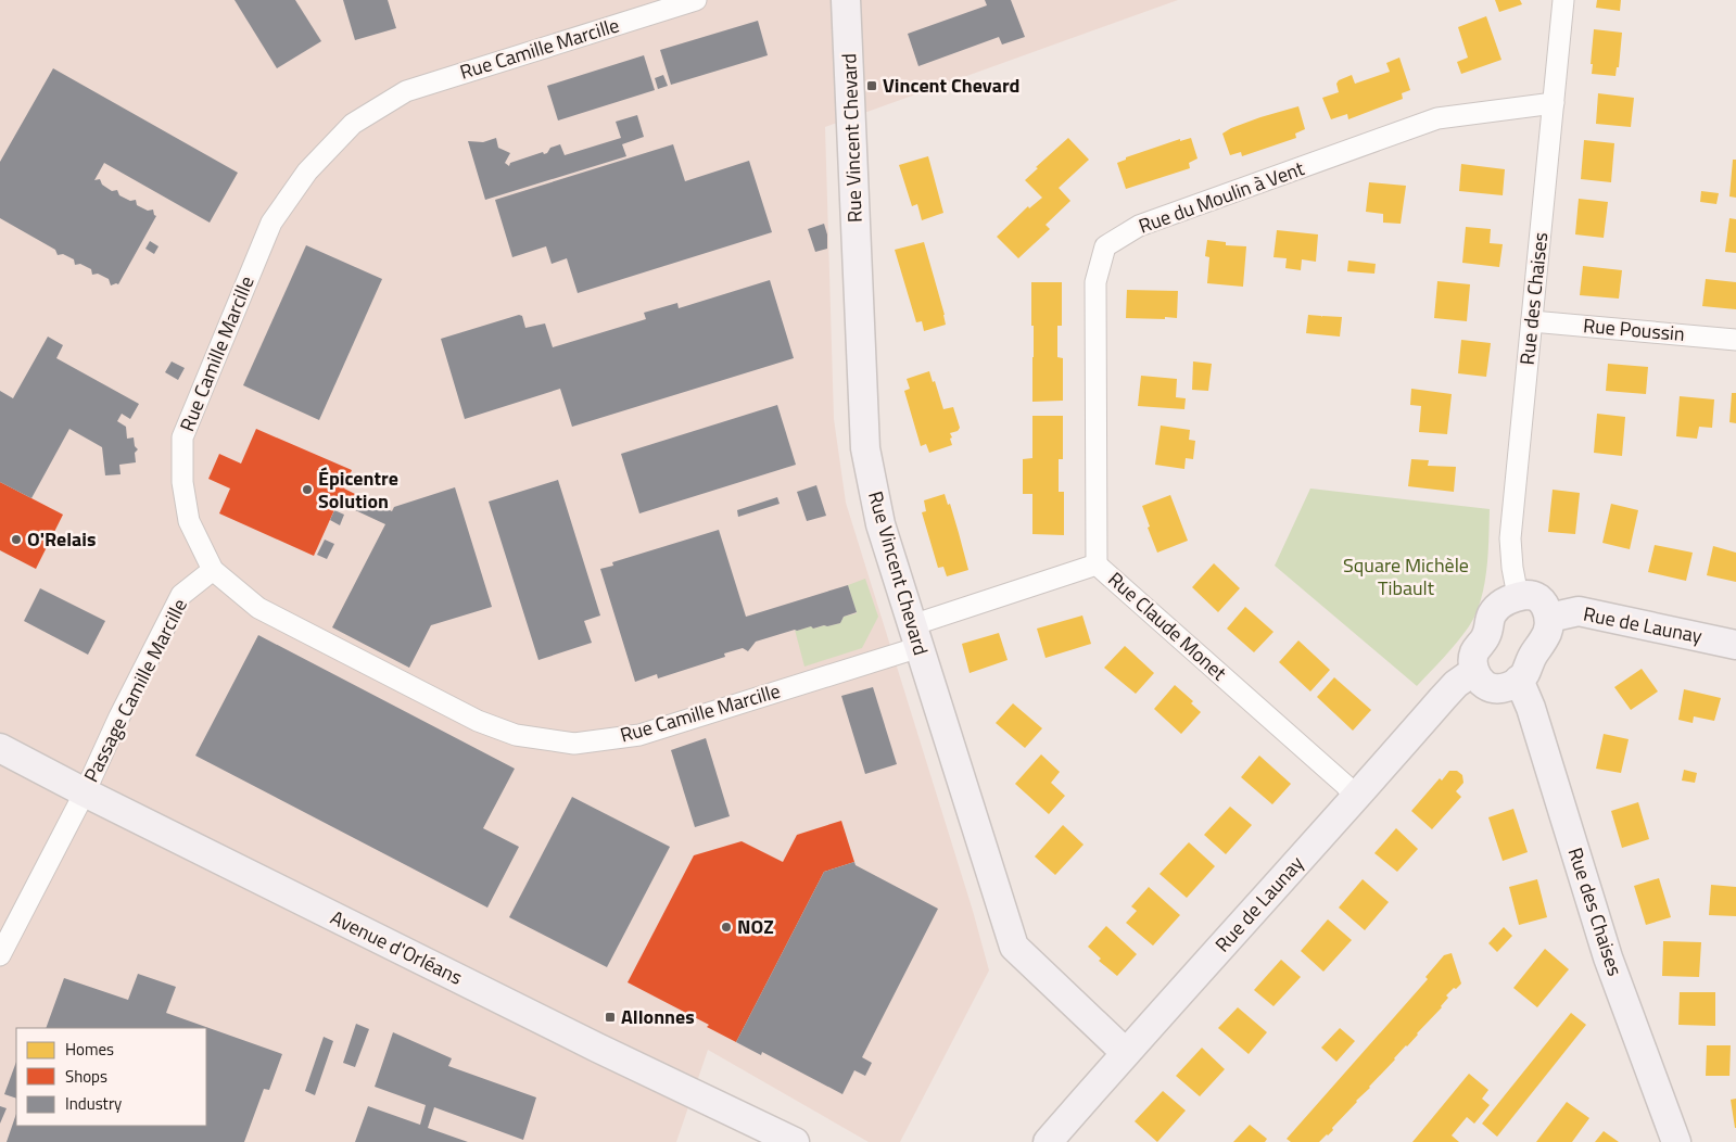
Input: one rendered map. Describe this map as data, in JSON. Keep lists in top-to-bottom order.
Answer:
{
  "streets": {
    "street": [
      "Rue Camille Marcille",
      "Rue Vincent Chevard",
      "Rue du Moulin à Vent",
      "Rue des Chaises",
      "Rue Poussin",
      "Rue de Launay",
      "Rue Claude Monet",
      "Passage Camille Marcille",
      "Avenue d'Orléans"
    ]
  },
  "crossings": [
    ["Rue Camille Marcille", "Rue Vincent Chevard"],
    ["Rue Camille Marcille", "Rue Claude Monet"],
    ["Rue Camille Marcille", "Passage Camille Marcille"],
    ["Rue Vincent Chevard", "Rue de Launay"],
    ["Rue Vincent Chevard", "Rue Claude Monet"],
    ["Rue du Moulin à Vent", "Rue des Chaises"],
    ["Rue du Moulin à Vent", "Rue Claude Monet"],
    ["Rue des Chaises", "Rue Poussin"],
    ["Rue de Launay", "Rue Claude Monet"],
    ["Passage Camille Marcille", "Avenue d'Orléans"]
  ],
  "parks": ["Square Michèle Tibault"],
  "places": {
    "transit": ["Vincent Chevard", "Allonnes"],
    "other": ["Épicentre Solution", "O'Relais", "NOZ"]
  },
  "legend": ["Homes", "Shops", "Industry"]
}
